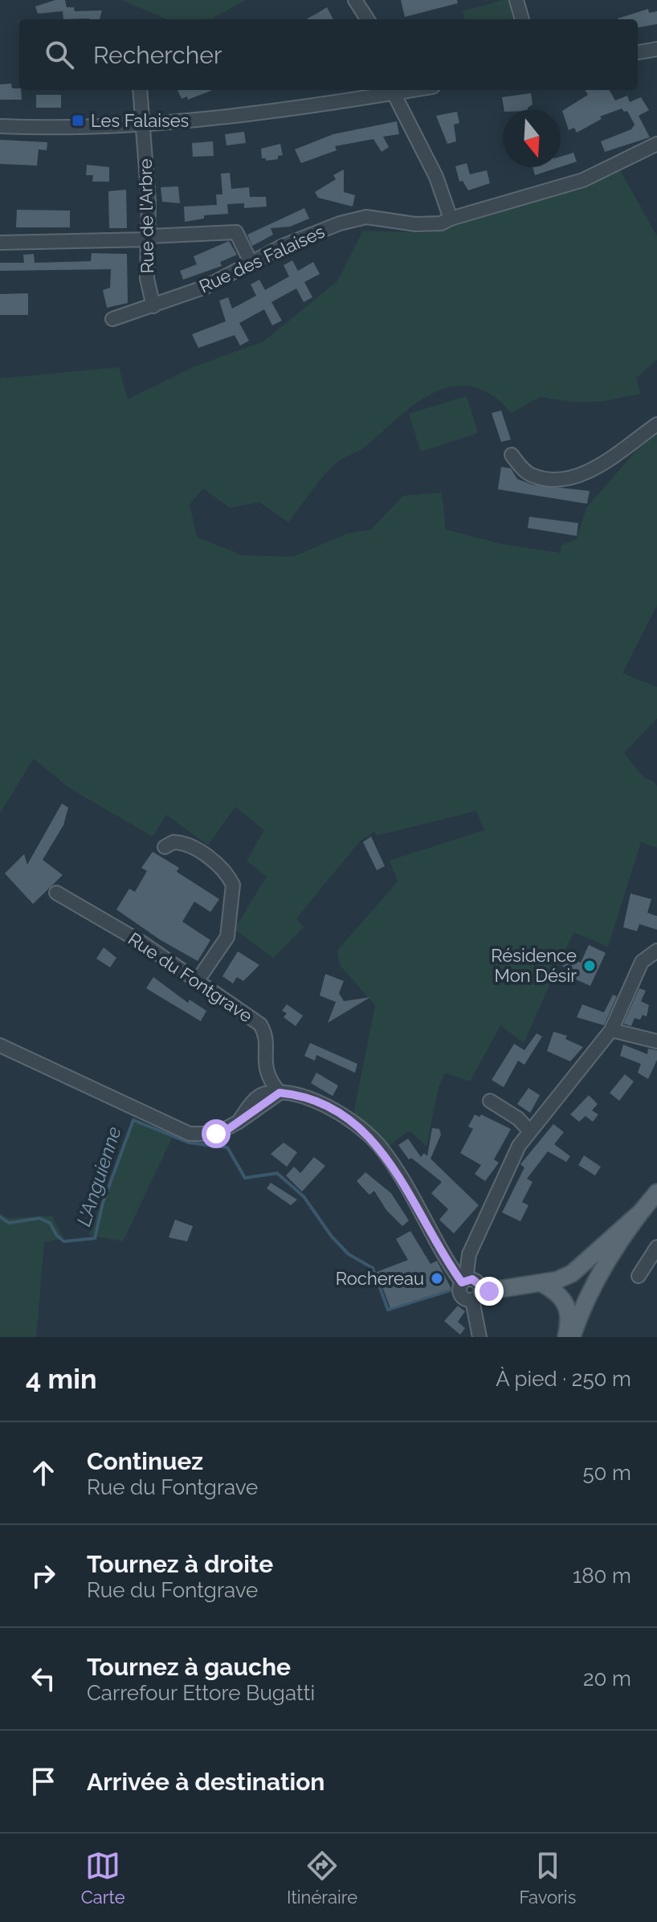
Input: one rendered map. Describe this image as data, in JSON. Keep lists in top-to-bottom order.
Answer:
{
  "streets": {
    "street": ["Rue de l'Arbre", "Rue des Falaises", "Rue du Fontgrave"]
  },
  "crossings": [
    ["Rue de l'Arbre", "Rue des Falaises"]
  ],
  "water": ["L'Anguienne"],
  "places": {
    "transit": ["Les Falaises"],
    "other": ["Résidence Mon Désir", "Rochereau"]
  },
  "north": "bottom",
  "page": {
    "search": "Rechercher",
    "heading": ["4 min", "À pied · 250 m"],
    "list": [
      ["Continuez", "Rue du Fontgrave", "50 m"],
      ["Tournez à droite", "Rue du Fontgrave", "180 m"],
      ["Tournez à gauche", "Carrefour Ettore Bugatti", "20 m"],
      "Arrivée à destination"
    ],
    "nav": ["Carte", "Itinéraire", "Favoris"]
  }
}
